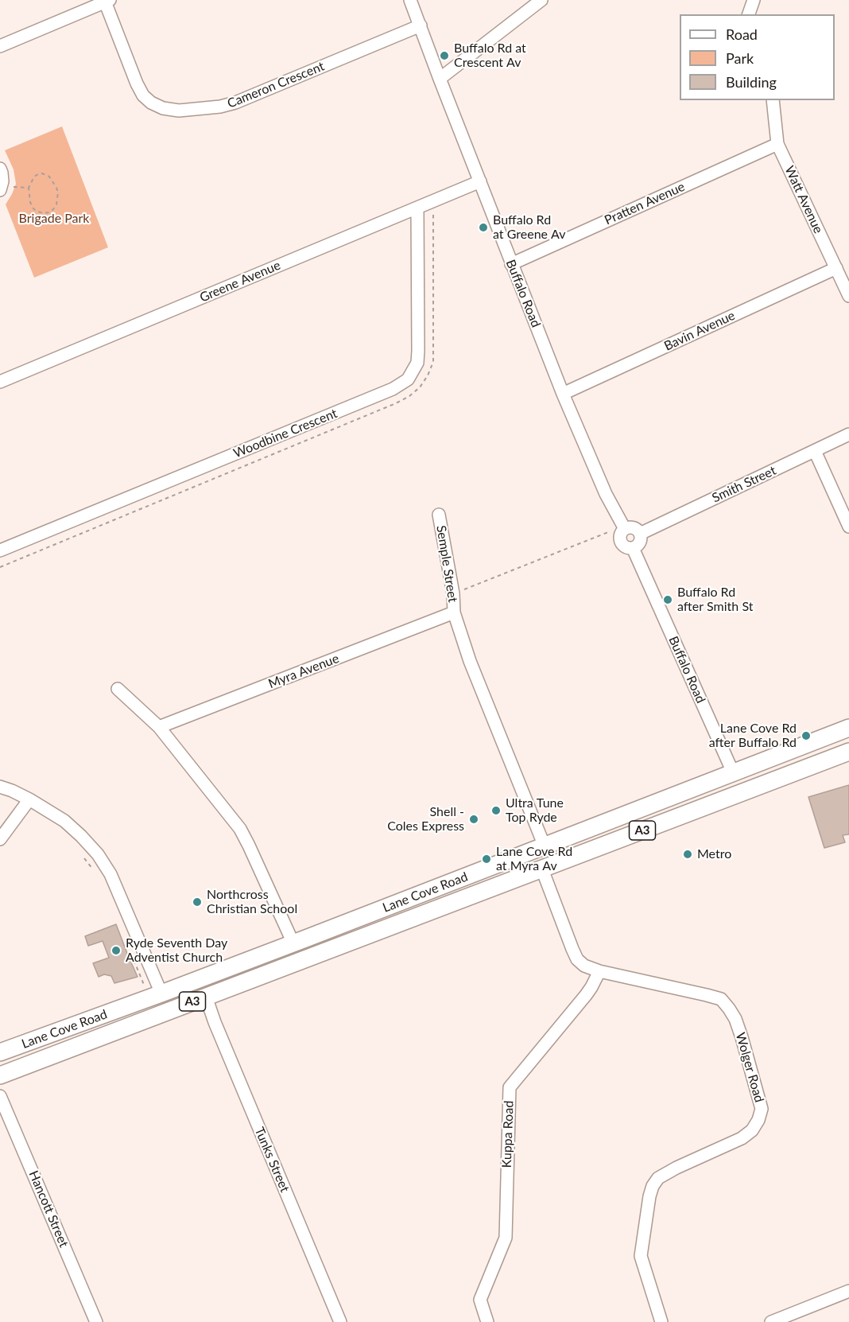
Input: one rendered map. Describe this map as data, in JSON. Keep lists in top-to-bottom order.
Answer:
{
  "streets": {
    "highway": ["Buffalo Road", "A3", "Lane Cove Road"],
    "street": [
      "Cameron Crescent",
      "Watt Avenue",
      "Pratten Avenue",
      "Greene Avenue",
      "Bavin Avenue",
      "Woodbine Crescent",
      "Smith Street",
      "Semple Street",
      "Myra Avenue",
      "Wolger Road",
      "Kuppa Road",
      "Tunks Street",
      "Hancott Street"
    ]
  },
  "crossings": [
    ["Cameron Crescent", "Buffalo Road"],
    ["Watt Avenue", "Pratten Avenue"],
    ["Watt Avenue", "Bavin Avenue"],
    ["Pratten Avenue", "Buffalo Road"],
    ["Greene Avenue", "Buffalo Road"],
    ["Greene Avenue", "Woodbine Crescent"],
    ["Buffalo Road", "Bavin Avenue"],
    ["Buffalo Road", "Smith Street"],
    ["Buffalo Road", "Lane Cove Road"],
    ["Semple Street", "Myra Avenue"],
    ["Lane Cove Road", "Wolger Road"],
    ["Lane Cove Road", "Tunks Street"],
    ["Wolger Road", "Kuppa Road"]
  ],
  "parks": ["Brigade Park"],
  "places": [
    "Buffalo Rd at Crescent Av",
    "Buffalo Rd at Greene Av",
    "Buffalo Rd after Smith St",
    "Lane Cove Rd after Buffalo Rd",
    "Ultra Tune Top Ryde",
    "Shell - Coles Express",
    "Metro",
    "Lane Cove Rd at Myra Av",
    "Northcross Christian School",
    "Ryde Seventh Day Adventist Church"
  ],
  "legend": ["Road", "Park", "Building"]
}
